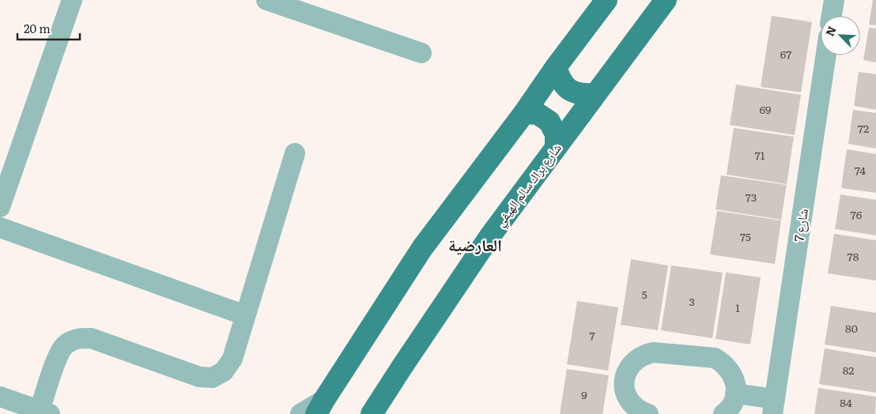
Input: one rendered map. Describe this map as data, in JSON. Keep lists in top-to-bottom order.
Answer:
{
  "streets": {
    "main road": ["شارع براك سالم الهيفي"],
    "street": ["شارع 7"]
  },
  "districts": ["العارضية"],
  "house_numbers": [
    "67",
    "69",
    "72",
    "71",
    "74",
    "73",
    "76",
    "75",
    "78",
    "5",
    "3",
    "1",
    "80",
    "7",
    "82",
    "9",
    "84"
  ],
  "scale_bar": "20 m",
  "north": "top left"
}
